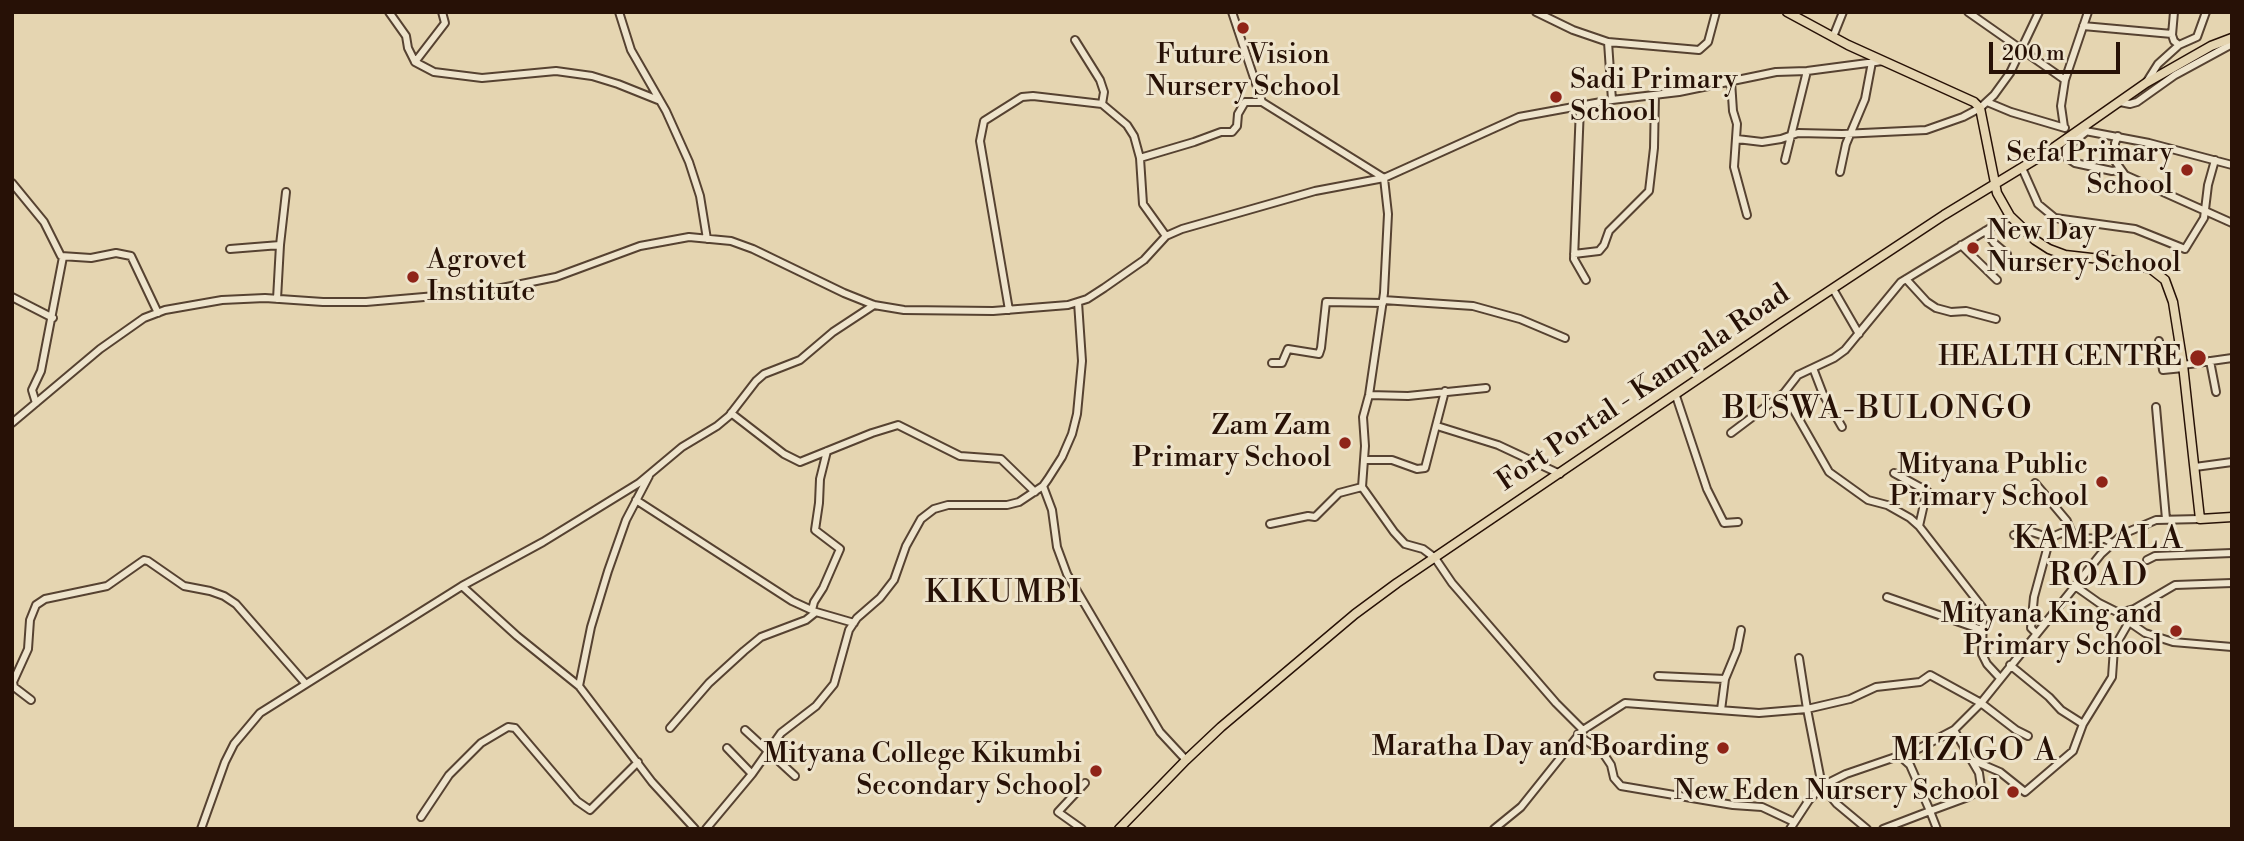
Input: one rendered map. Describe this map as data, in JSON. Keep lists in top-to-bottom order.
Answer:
{
  "streets": {
    "main road": ["Fort Portal - Kampala Road"]
  },
  "districts": [
    "BUSWA-BULONGO",
    "KAMPALA ROAD",
    "KIKUMBI",
    "MIZIGO A"
  ],
  "places": [
    "Future Vision Nursery School",
    "Sadi Primary School",
    "Sefa Primary School",
    "New Day Nursery School",
    "Agrovet Institute",
    "HEALTH CENTRE",
    "Zam Zam Primary School",
    "Mityana Public Primary School",
    "Mityana King and Primary School",
    "Maratha Day and Boarding",
    "Mityana College Kikumbi Secondary School",
    "New Eden Nursery School"
  ],
  "scale_bar": "200 m"
}
